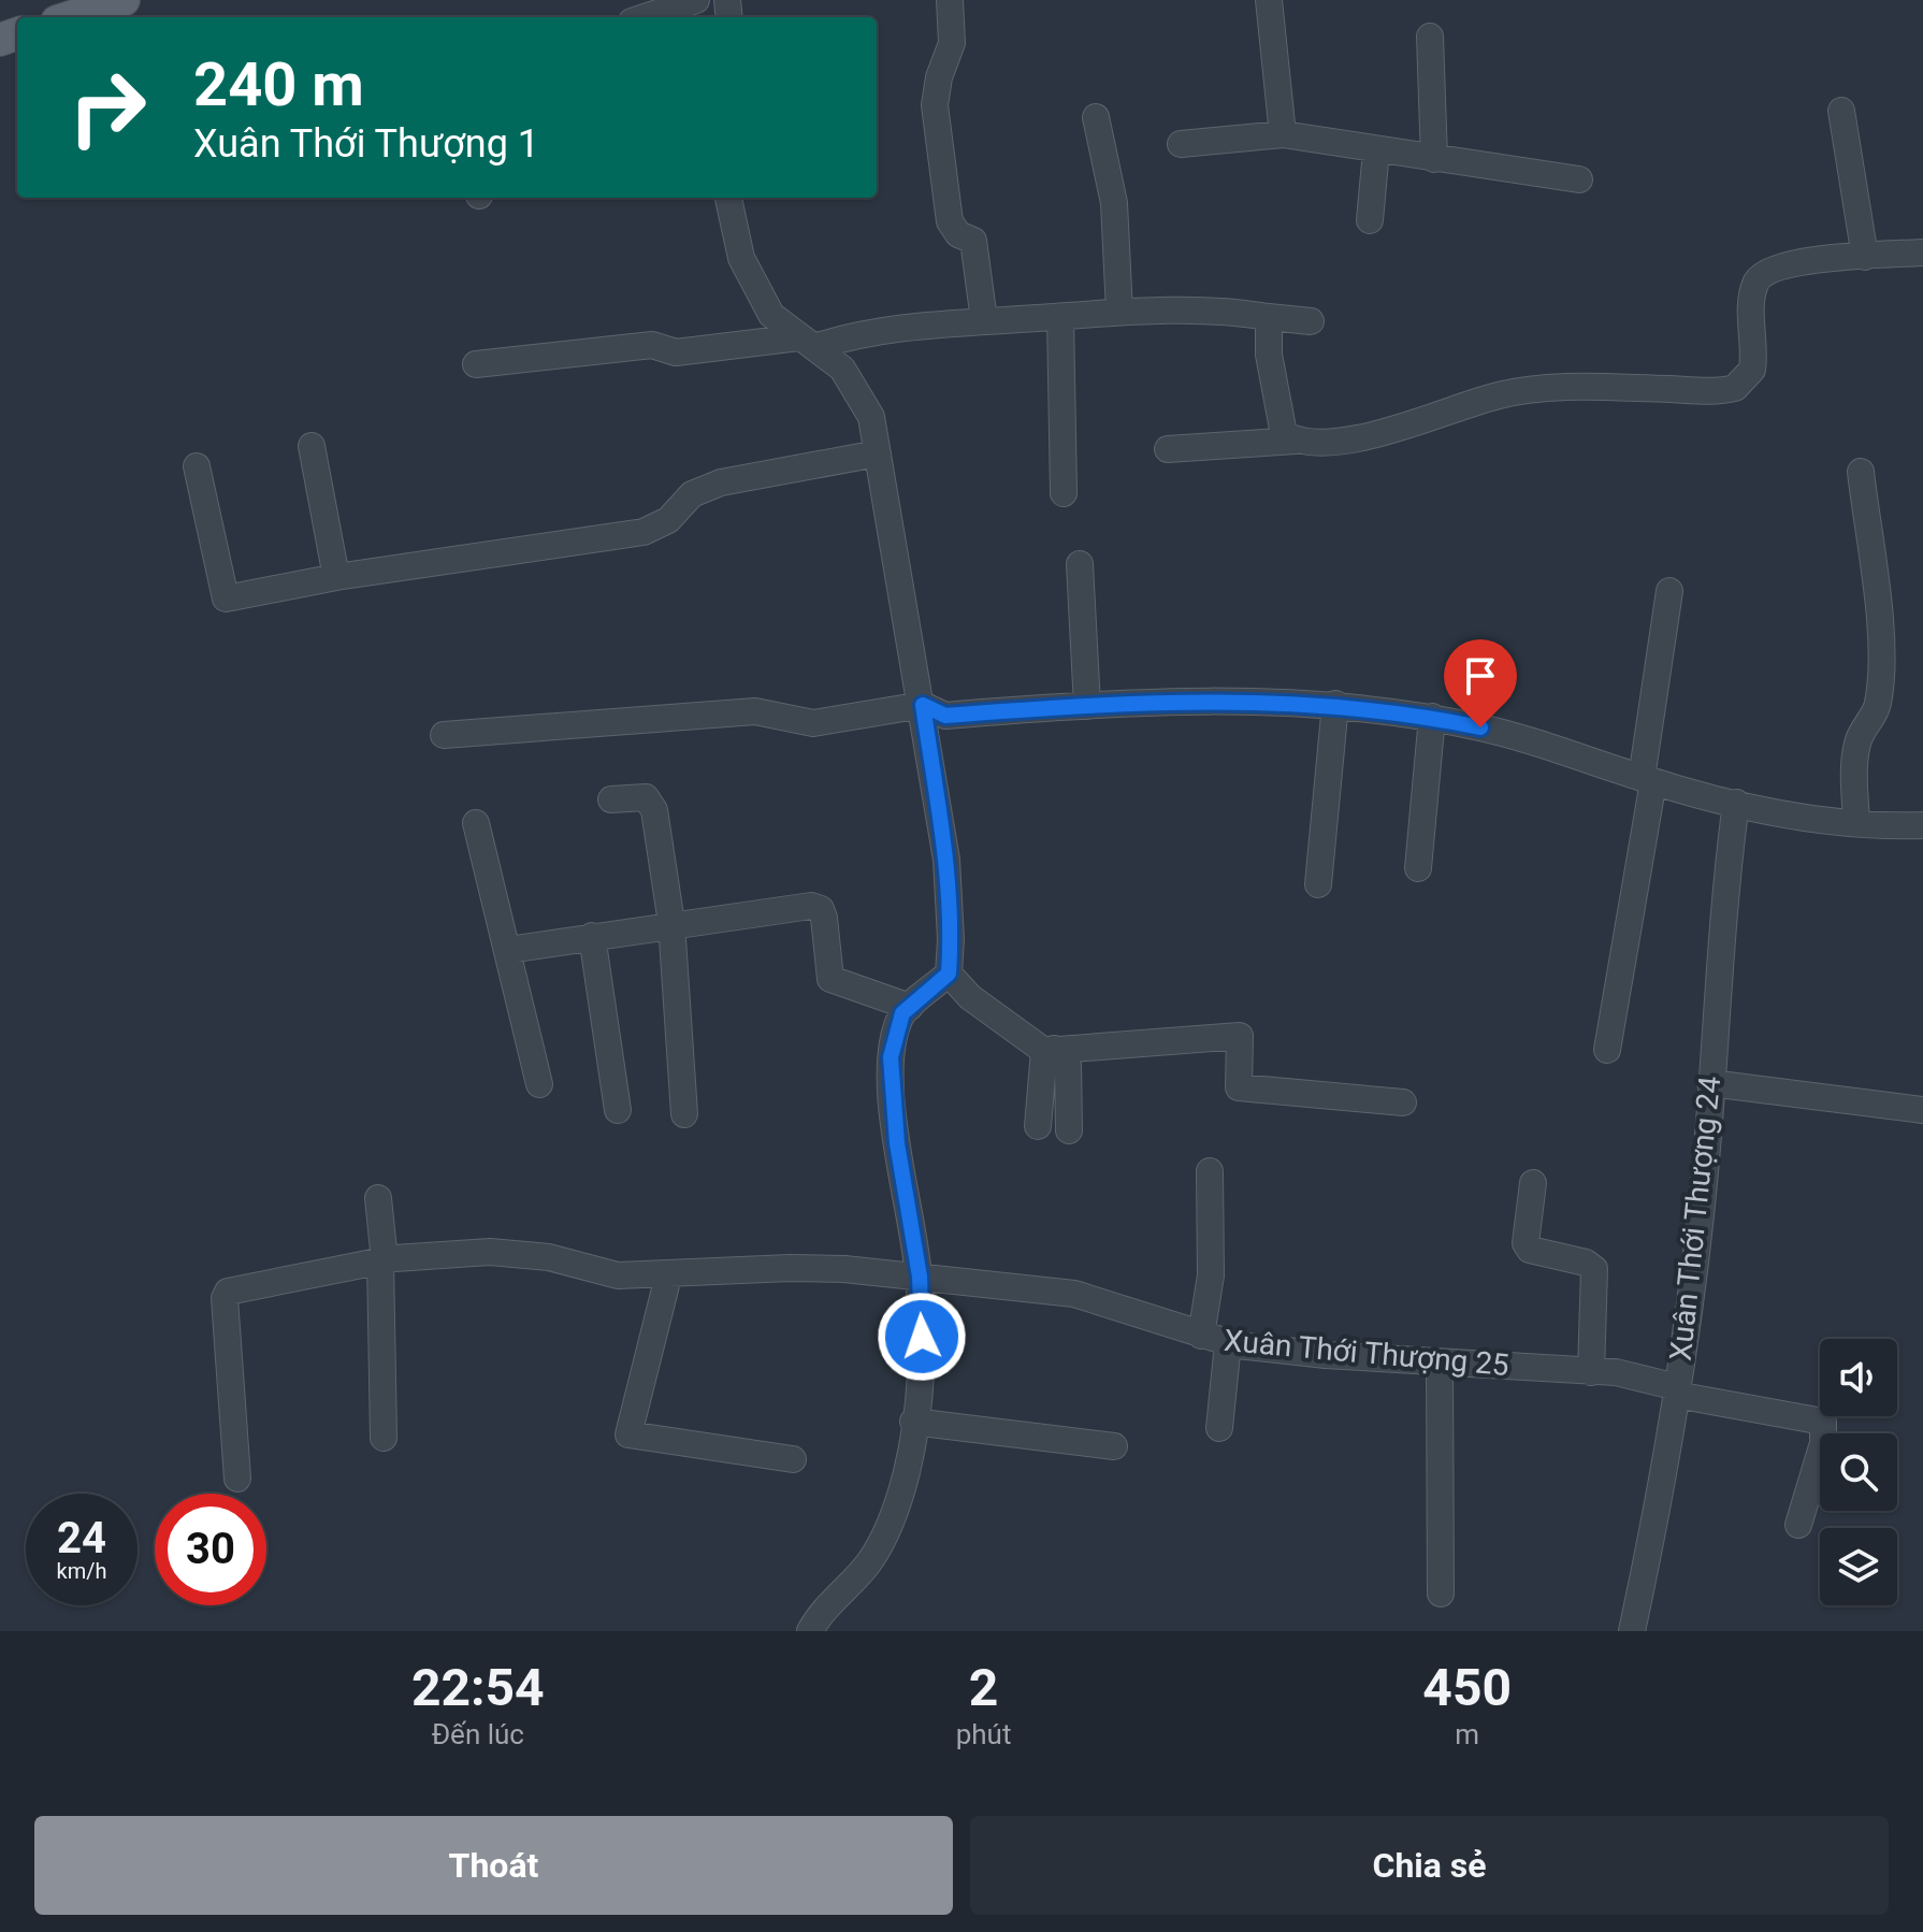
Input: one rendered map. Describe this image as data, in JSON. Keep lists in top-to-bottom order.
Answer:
{
  "streets": {
    "street": ["Xuân Thới Thượng 24", "Xuân Thới Thượng 25"]
  },
  "crossings": [
    ["Xuân Thới Thượng 24", "Xuân Thới Thượng 25"]
  ],
  "page": {
    "turn": ["240 m", "Xuân Thới Thượng 1"],
    "speed": "24 km/h",
    "limit": "30",
    "eta": [
      "22:54",
      "Đến lúc",
      "2",
      "phút",
      "450",
      "m"
    ],
    "buttons": ["Thoát", "Chia sẻ"]
  }
}
